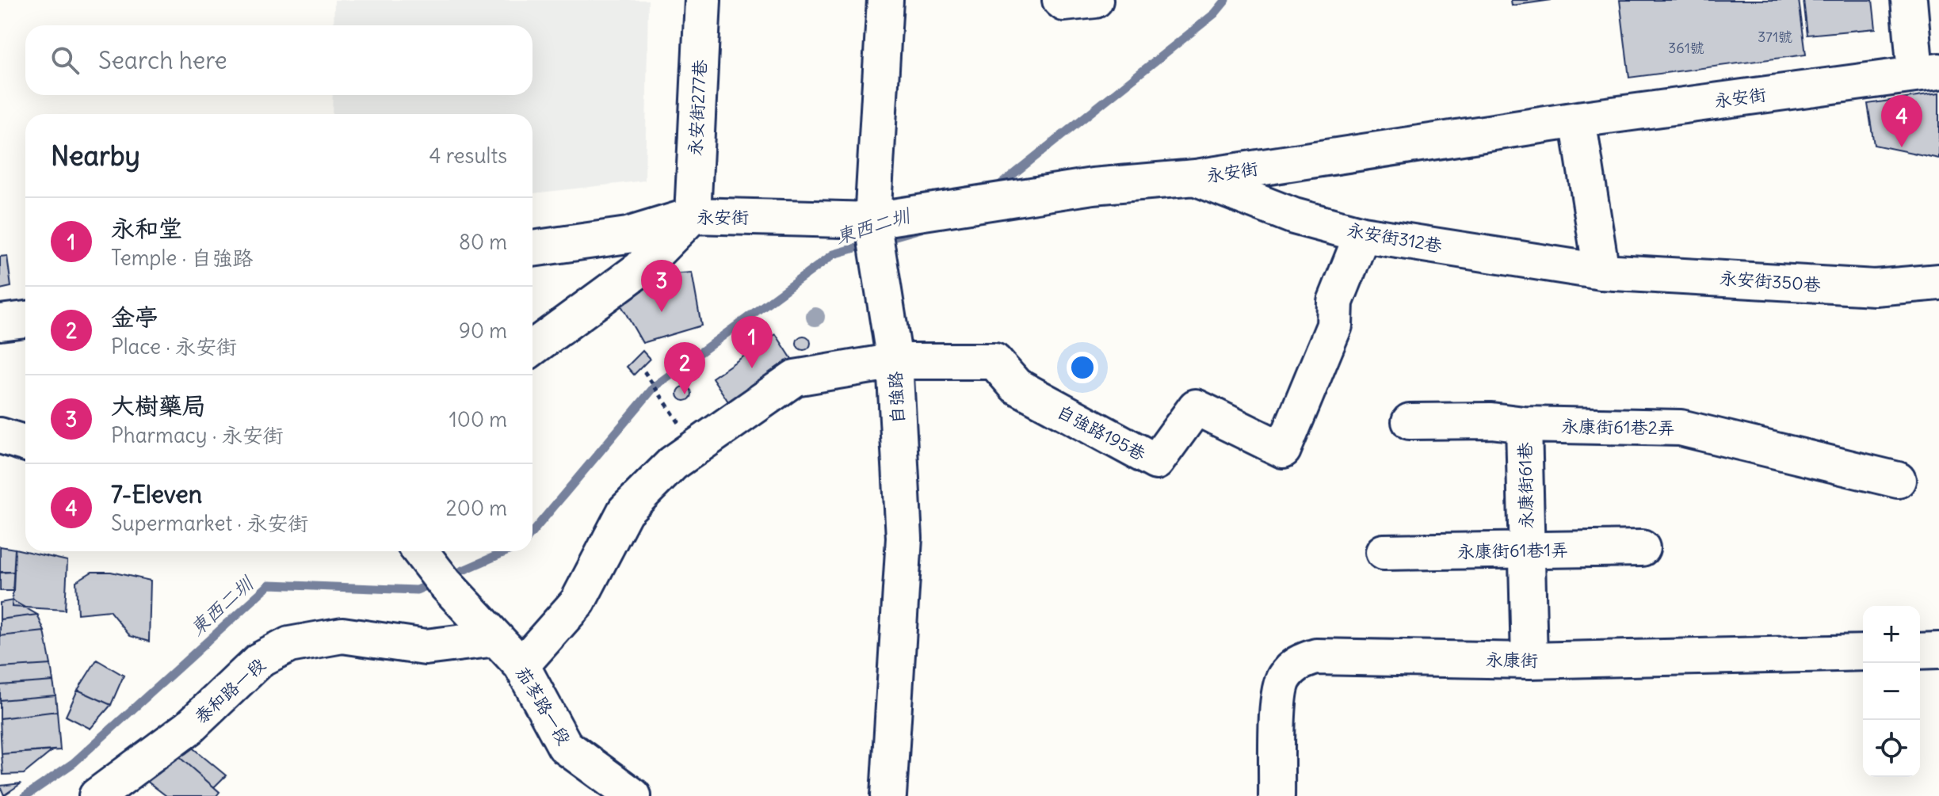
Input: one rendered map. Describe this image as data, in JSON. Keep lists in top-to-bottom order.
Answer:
{
  "streets": {
    "street": [
      "永安街",
      "永安街277巷",
      "永安街312巷",
      "永安街350巷",
      "自強路",
      "永康街61巷2弄",
      "自強路195巷",
      "永康街61巷",
      "永康街61巷1弄",
      "永康街",
      "泰和路一段",
      "茄苳路一段"
    ]
  },
  "crossings": [
    ["永安街", "永安街277巷"],
    ["永安街", "永安街312巷"],
    ["永安街", "自強路"],
    ["永安街312巷", "永安街350巷"],
    ["永安街312巷", "自強路195巷"],
    ["自強路", "自強路195巷"],
    ["永康街61巷2弄", "永康街61巷"],
    ["永康街61巷", "永康街61巷1弄"],
    ["永康街61巷", "永康街"],
    ["泰和路一段", "茄苳路一段"]
  ],
  "water": ["東西二圳"],
  "house_numbers": ["371號", "361號"],
  "page": {
    "search": "Search here",
    "pins": [
      "4",
      "3",
      "1",
      "2"
    ],
    "heading": ["Nearby", "4 results"],
    "list": [
      {
        "mark": "1",
        "name": "永和堂",
        "note": "Temple · 自強路",
        "value": "80 m"
      },
      {
        "mark": "2",
        "name": "金亭",
        "note": "Place · 永安街",
        "value": "90 m"
      },
      {
        "mark": "3",
        "name": "大樹藥局",
        "note": "Pharmacy · 永安街",
        "value": "100 m"
      },
      {
        "mark": "4",
        "name": "7-Eleven",
        "note": "Supermarket · 永安街",
        "value": "200 m"
      }
    ],
    "map_buttons": ["+", "−"]
  }
}
